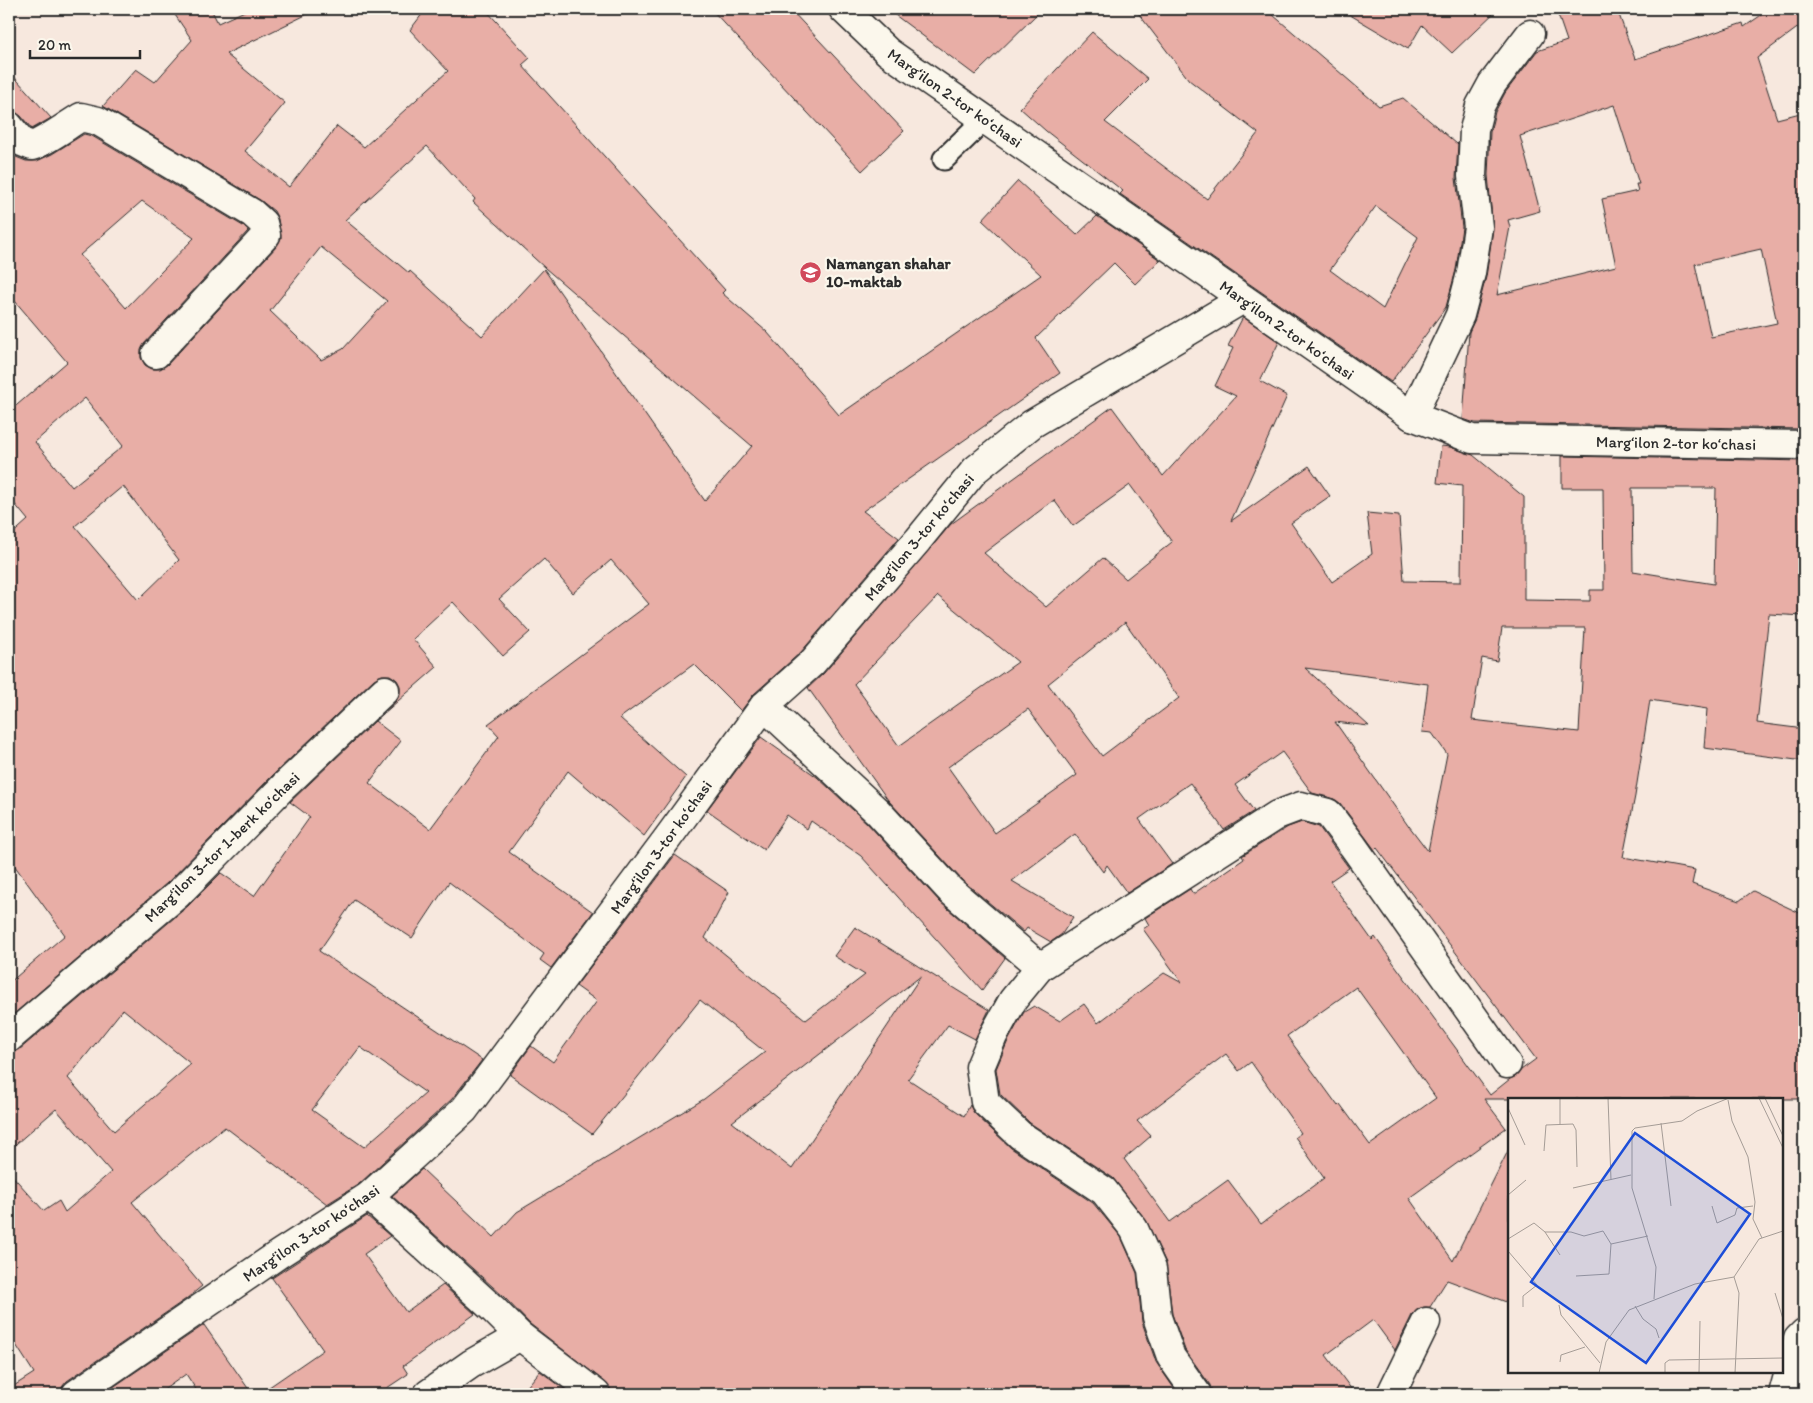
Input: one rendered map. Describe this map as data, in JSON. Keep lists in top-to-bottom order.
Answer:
{
  "streets": {
    "street": ["Margʻilon 2-tor koʻchasi", "Margʻilon 3-tor koʻchasi", "Margʻilon 3-tor 1-berk koʻchasi"]
  },
  "crossings": [
    ["Margʻilon 2-tor koʻchasi", "Margʻilon 3-tor koʻchasi"]
  ],
  "places": {
    "school or university": ["Namangan shahar 10-maktab"]
  },
  "scale_bar": "20 m"
}
